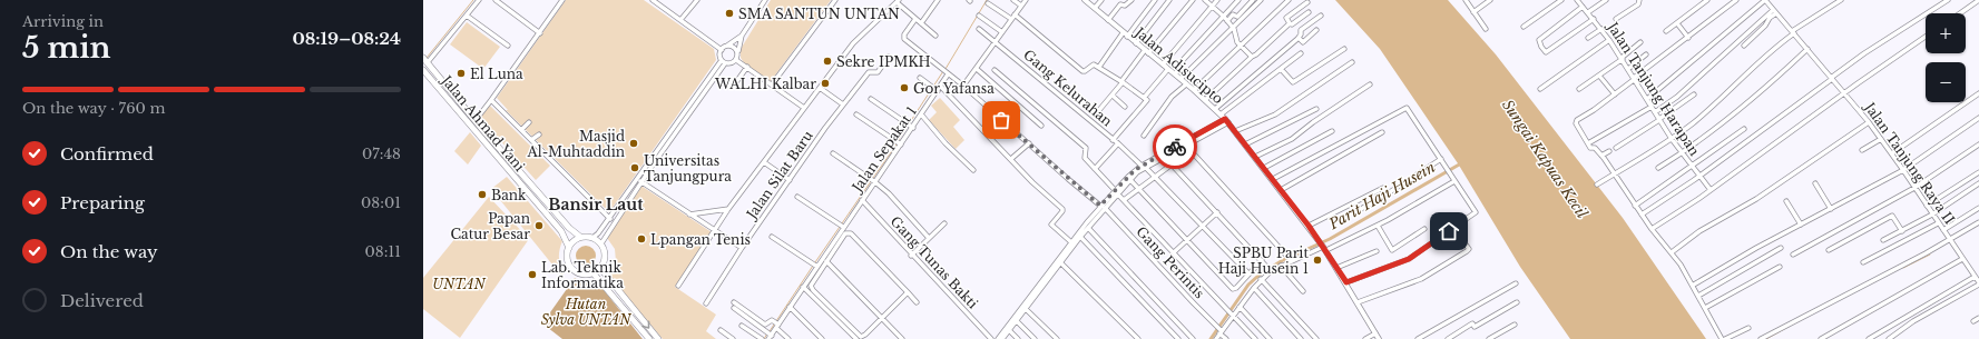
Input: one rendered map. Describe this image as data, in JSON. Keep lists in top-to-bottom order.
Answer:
{
  "streets": {
    "highway": ["Jalan Ahmad Yani"],
    "main road": ["Jalan Adisucipto"],
    "street": [
      "Gang Kelurahan",
      "Jalan Tanjung Harapan",
      "Jalan Sepakat 1",
      "Jalan Tanjung Raya II",
      "Jalan Silat Baru",
      "Gang Tunas Bakti",
      "Gang Perintis"
    ]
  },
  "crossings": [
    ["Jalan Sepakat 1", "Gang Tunas Bakti"]
  ],
  "districts": ["Bansir Laut"],
  "water": ["Sungai Kapuas Kecil", "Parit Haji Husein"],
  "parks": ["UNTAN", "Hutan Sylva UNTAN"],
  "places": [
    "SMA SANTUN UNTAN",
    "Sekre IPMKH",
    "El Luna",
    "WALHI Kalbar",
    "Gor Yafansa",
    "Masjid Al-Muhtaddin",
    "Universitas Tanjungpura",
    "Bank",
    "Papan Catur Besar",
    "Lpangan Tenis",
    "SPBU Parit Haji Husein 1",
    "Lab. Teknik Informatika"
  ],
  "page": {
    "heading": ["5 min", "Arriving in", "08:19–08:24"],
    "map_buttons": ["+", "−"],
    "bar": "On the way · 760 m",
    "list": [
      ["Confirmed", "07:48"],
      ["Preparing", "08:01"],
      ["On the way", "08:11"],
      "Delivered"
    ]
  }
}
